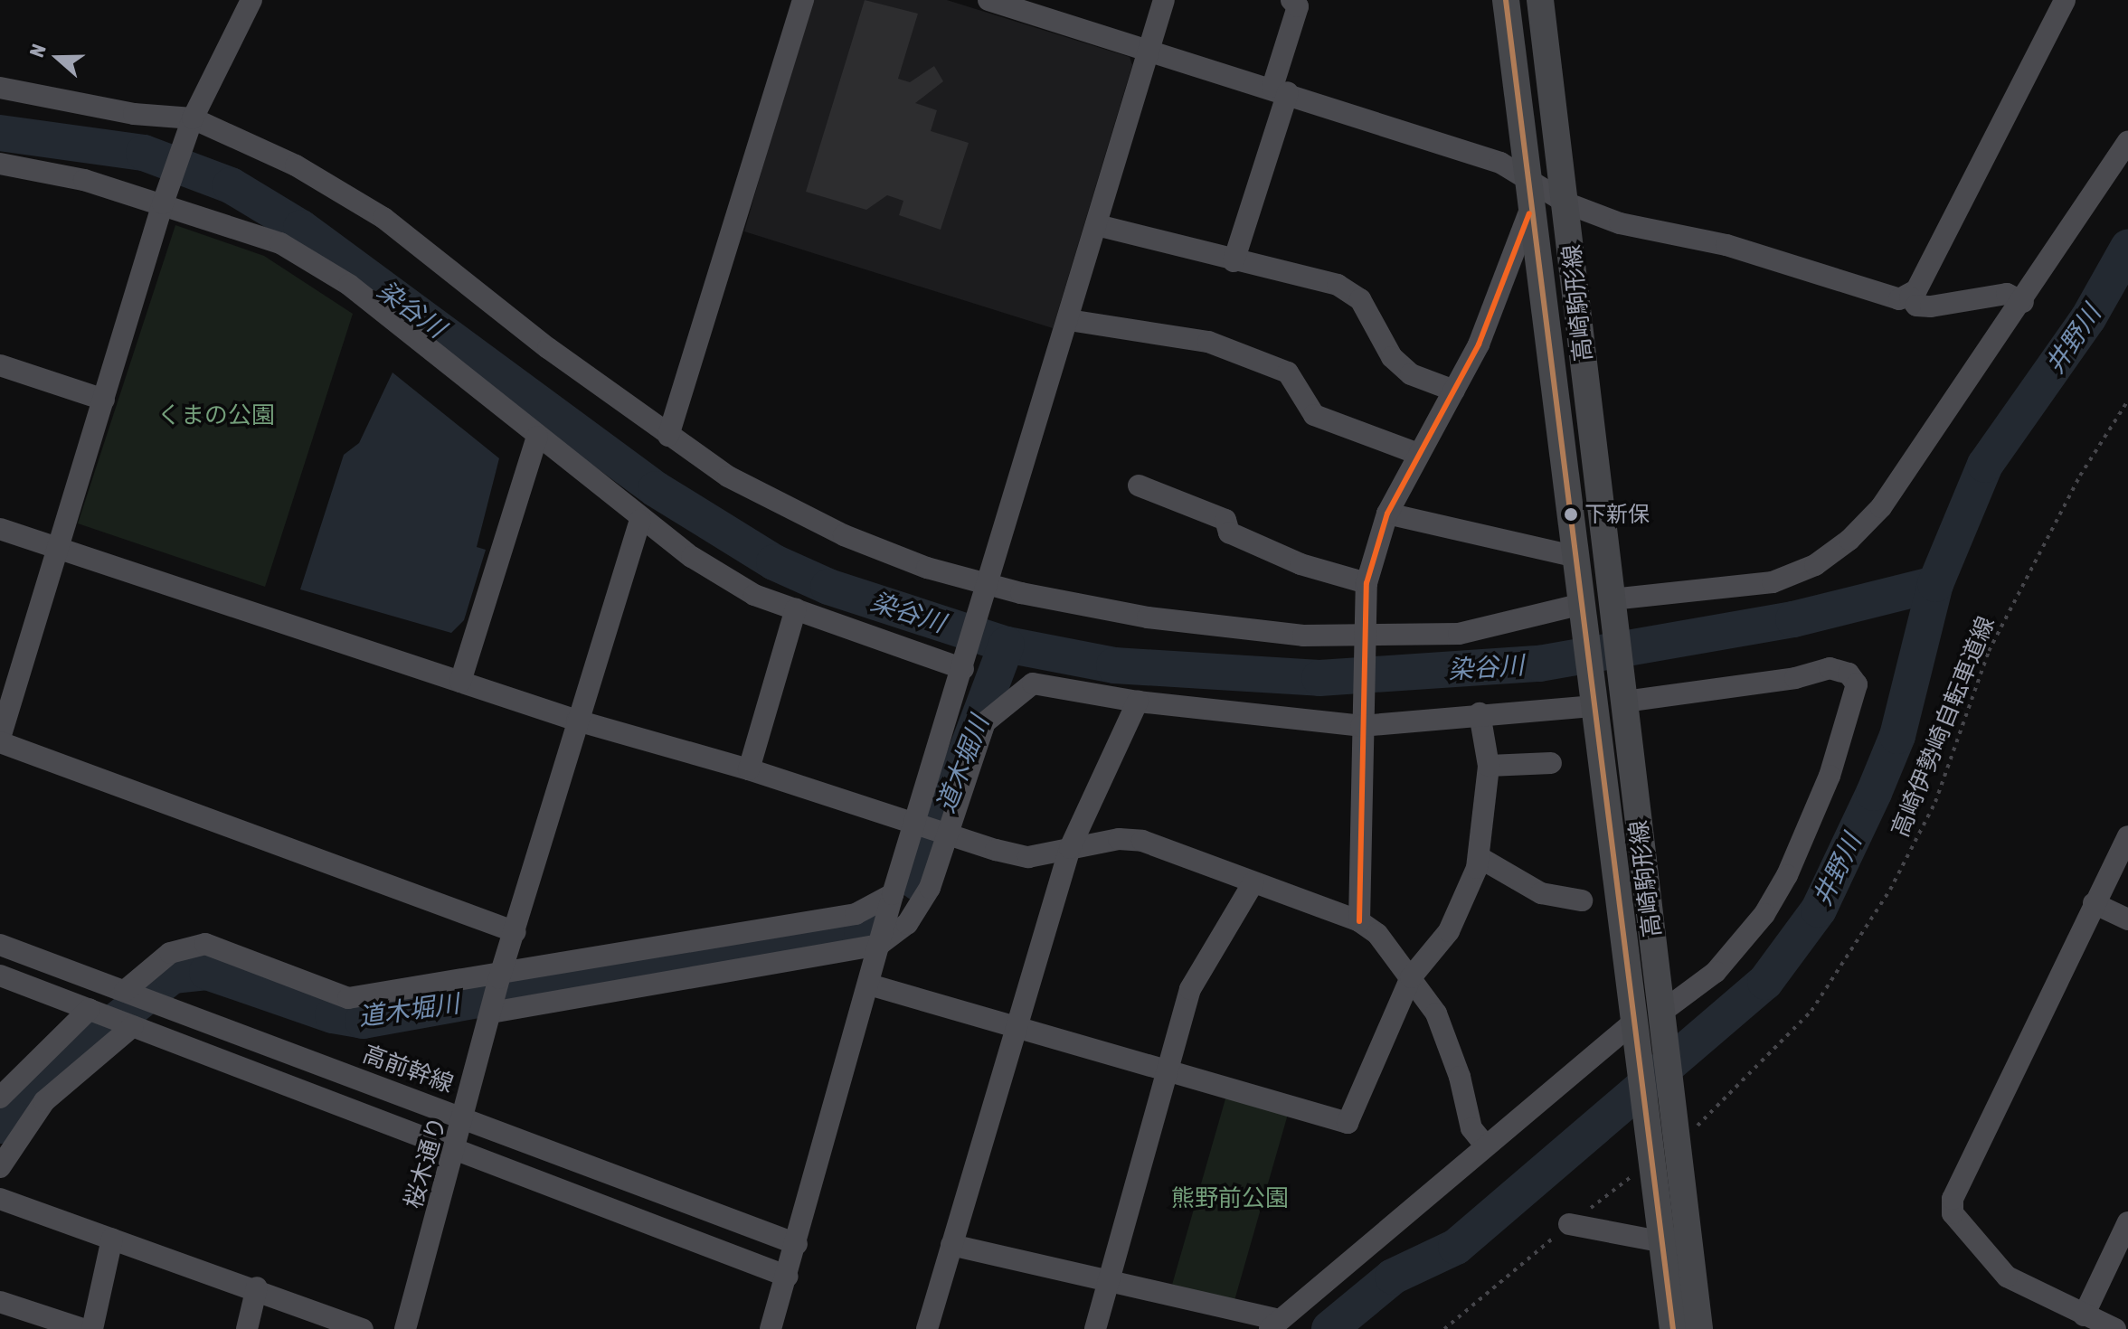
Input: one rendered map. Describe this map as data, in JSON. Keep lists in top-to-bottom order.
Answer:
{
  "streets": {
    "main road": ["高崎駒形線"],
    "street": ["高前幹線", "桜木通り"],
    "path": ["高崎伊勢崎自転車道線"]
  },
  "crossings": [
    ["高崎駒形線", "高崎伊勢崎自転車道線"],
    ["高前幹線", "桜木通り"]
  ],
  "water": ["染谷川", "井野川", "道木堀川"],
  "parks": ["くまの公園", "熊野前公園"],
  "places": ["下新保"],
  "north": "left"
}
